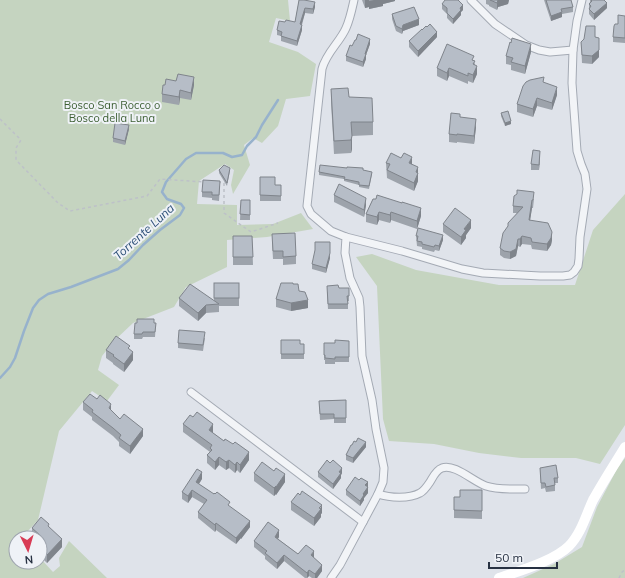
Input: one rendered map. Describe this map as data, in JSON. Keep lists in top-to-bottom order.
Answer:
{
  "water": ["Torrente Luna"],
  "parks": ["Bosco San Rocco o Bosco della Luna"],
  "scale_bar": "50 m",
  "north": "bottom"
}
